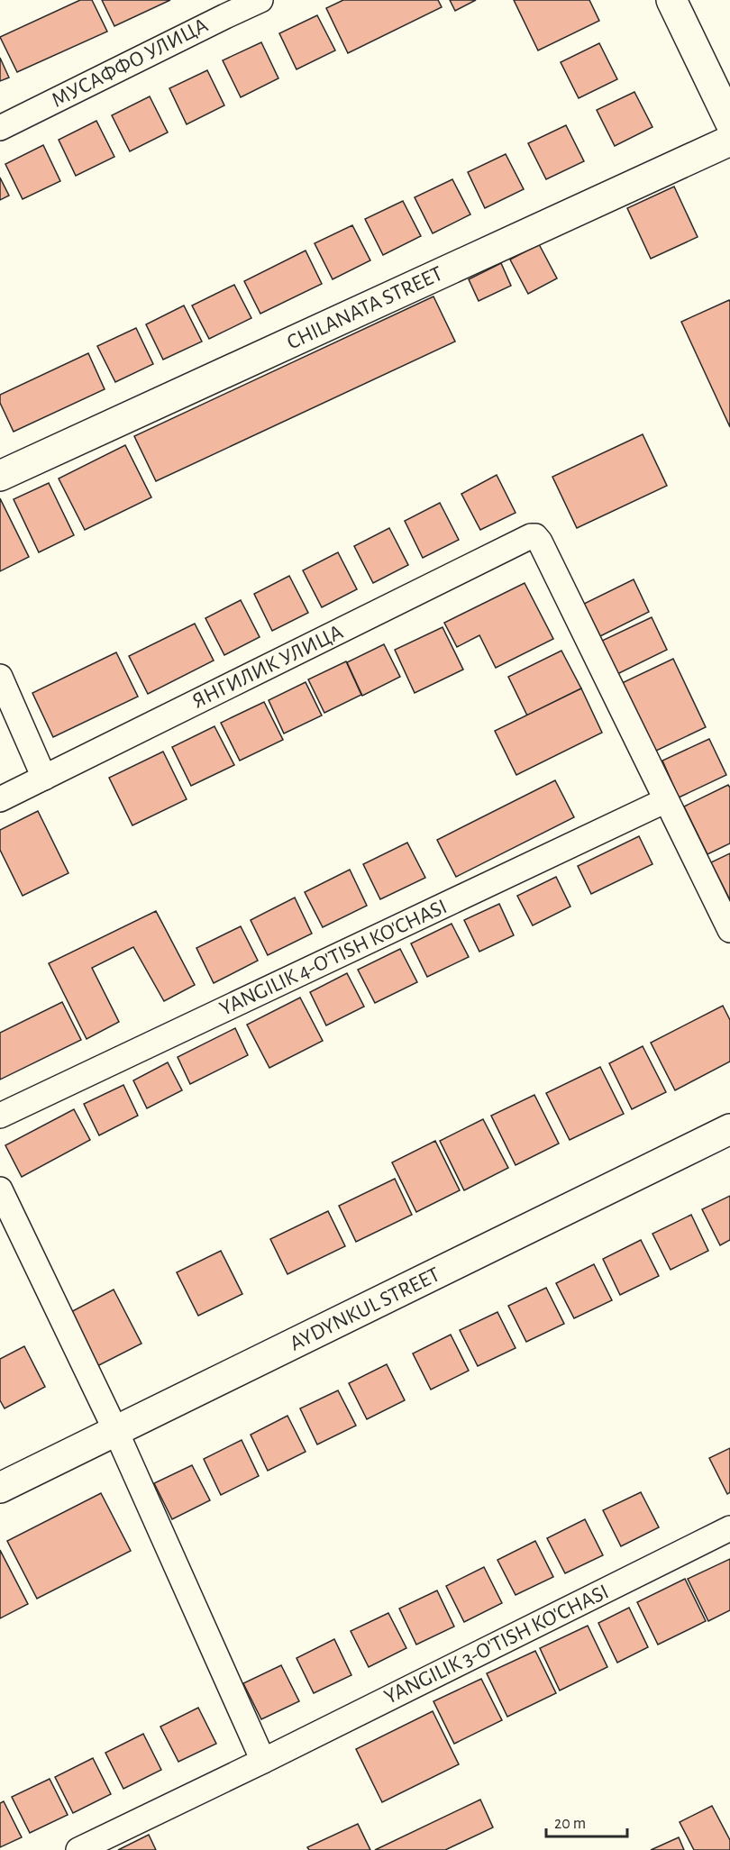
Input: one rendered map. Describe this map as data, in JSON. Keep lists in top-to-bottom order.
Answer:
{
  "streets": {
    "street": [
      "МУСАФФО УЛИЦА",
      "CHILANATA STREET",
      "ЯНГИЛИК УЛИЦА",
      "YANGILIK 4-O'TISH KO'CHASI",
      "AYDYNKUL STREET",
      "YANGILIK 3-O'TISH KO'CHASI"
    ]
  },
  "crossings": [
    ["ЯНГИЛИК УЛИЦА", "YANGILIK 4-O'TISH KO'CHASI"]
  ],
  "scale_bar": "20 m"
}
